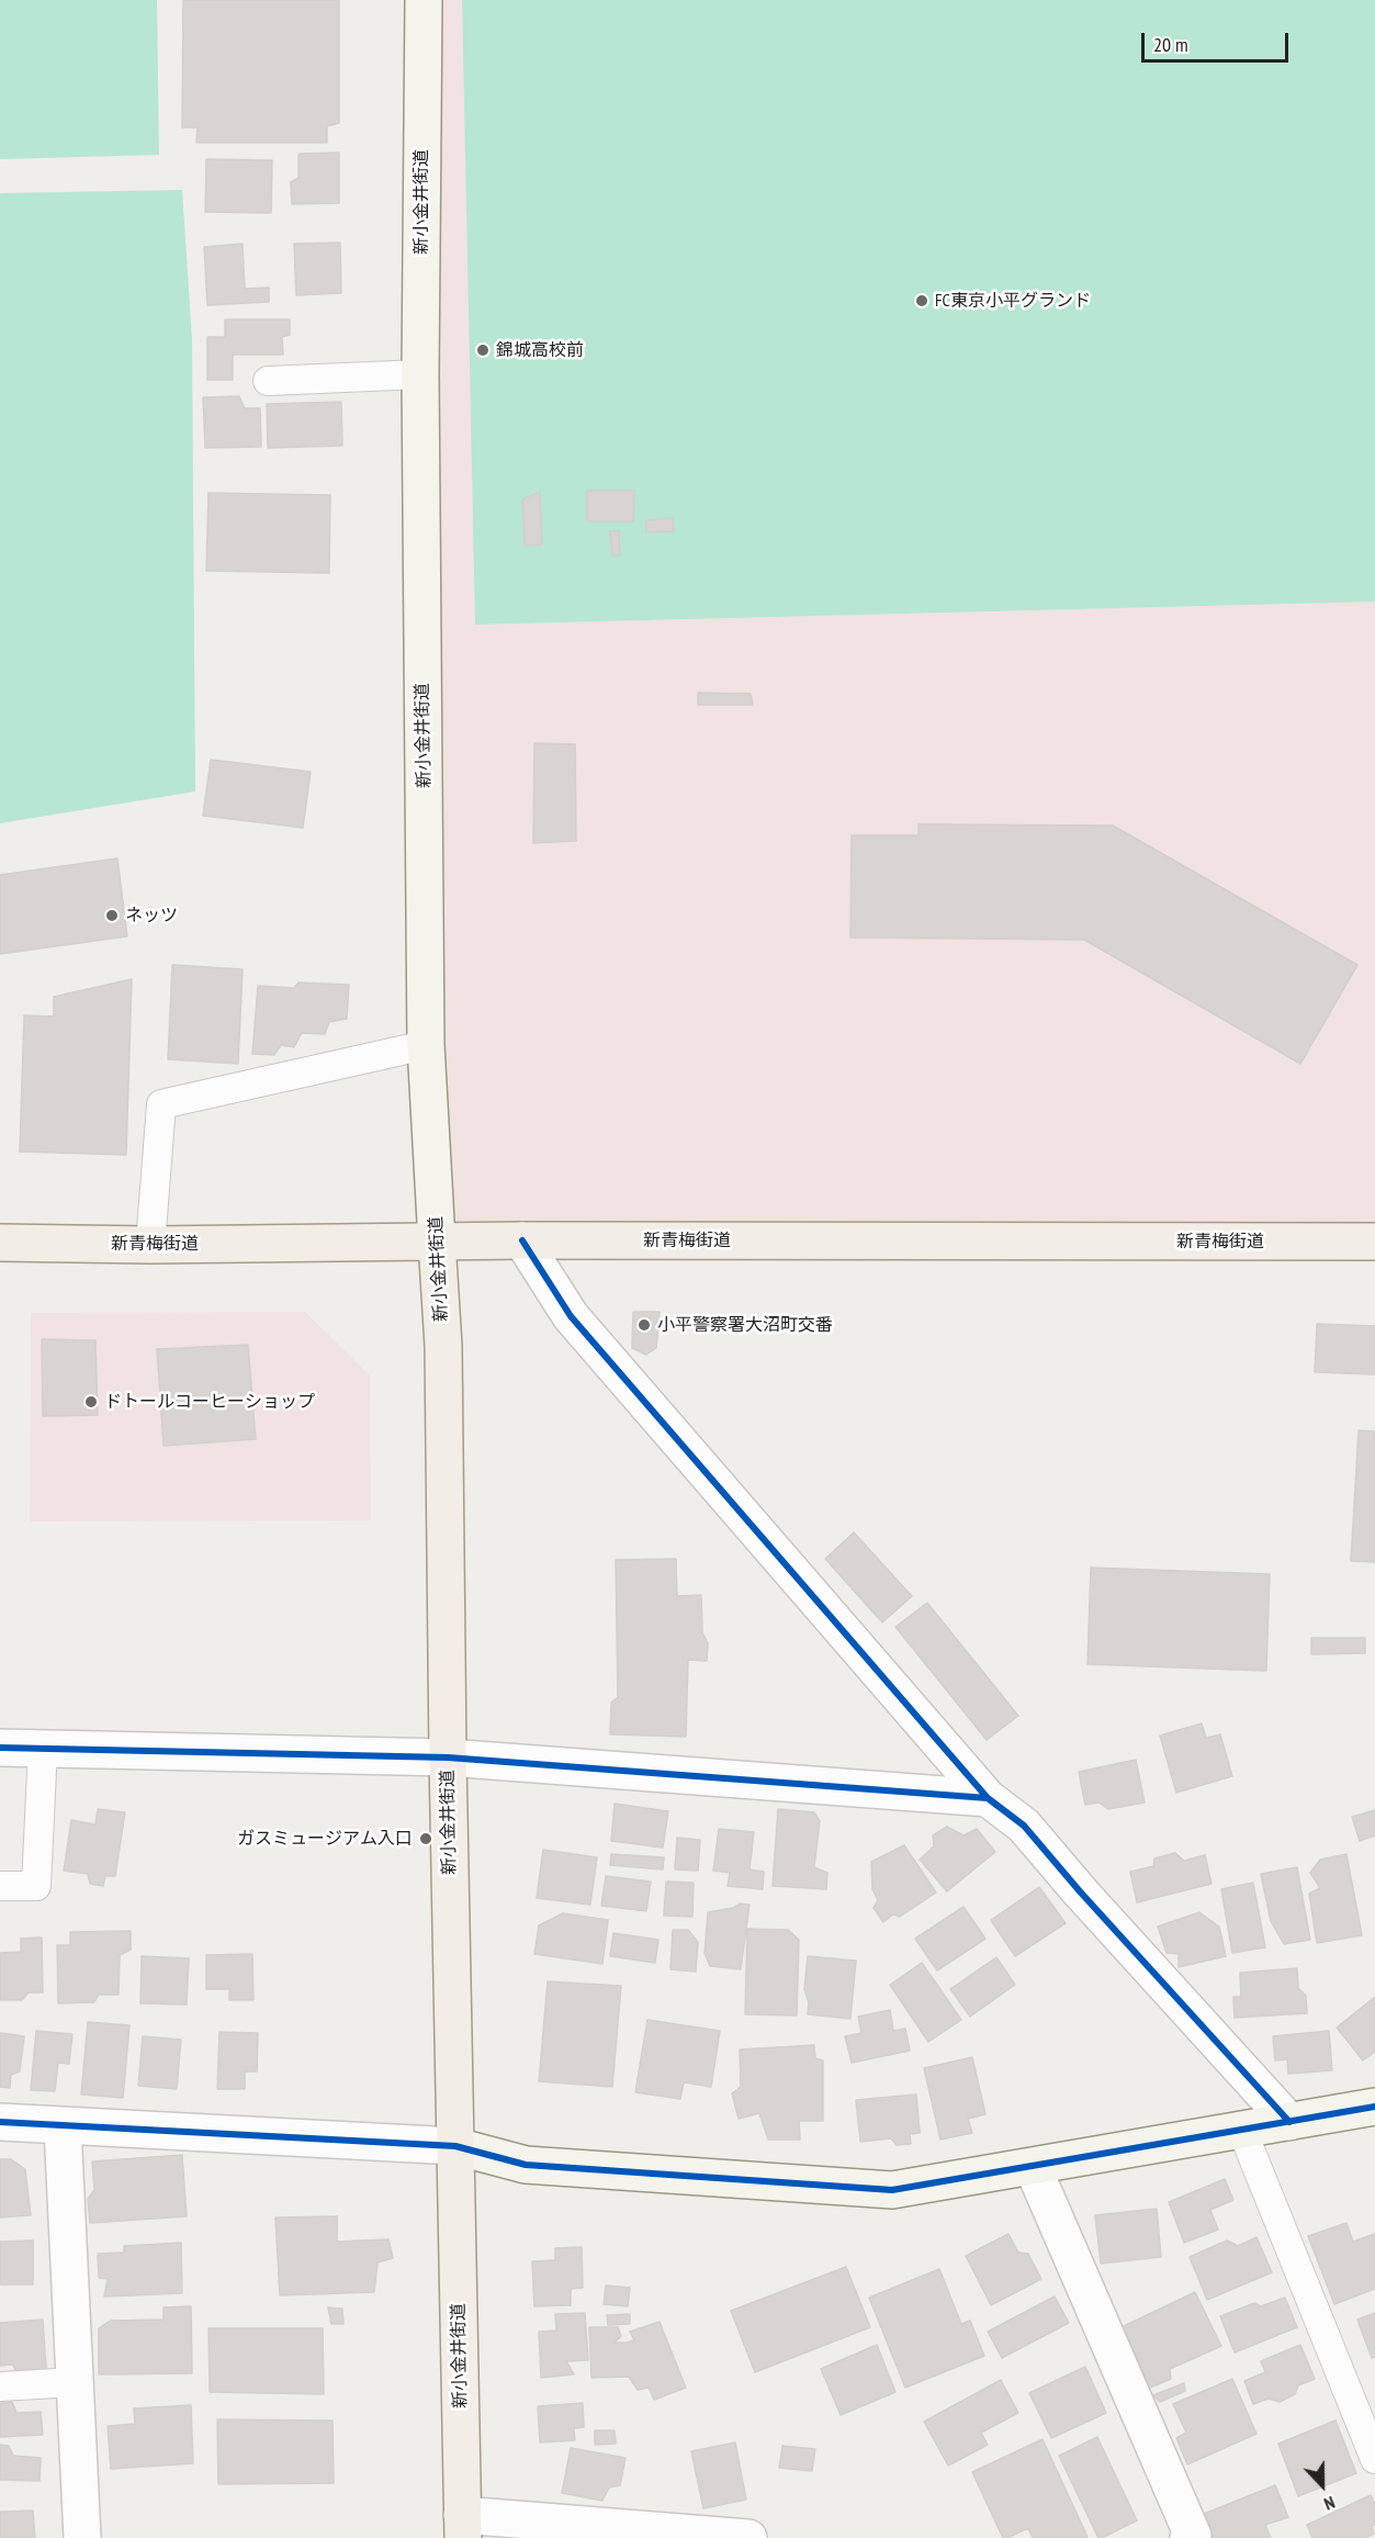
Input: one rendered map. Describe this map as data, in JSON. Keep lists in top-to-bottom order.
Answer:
{
  "streets": {
    "main road": ["新小金井街道", "新青梅街道"]
  },
  "crossings": [
    ["新小金井街道", "新青梅街道"]
  ],
  "places": [
    "FC東京小平グランド",
    "錦城高校前",
    "ネッツ",
    "小平警察署大沼町交番",
    "ドトールコーヒーショップ",
    "ガスミュージアム入口"
  ],
  "scale_bar": "20 m",
  "north": "bottom"
}
